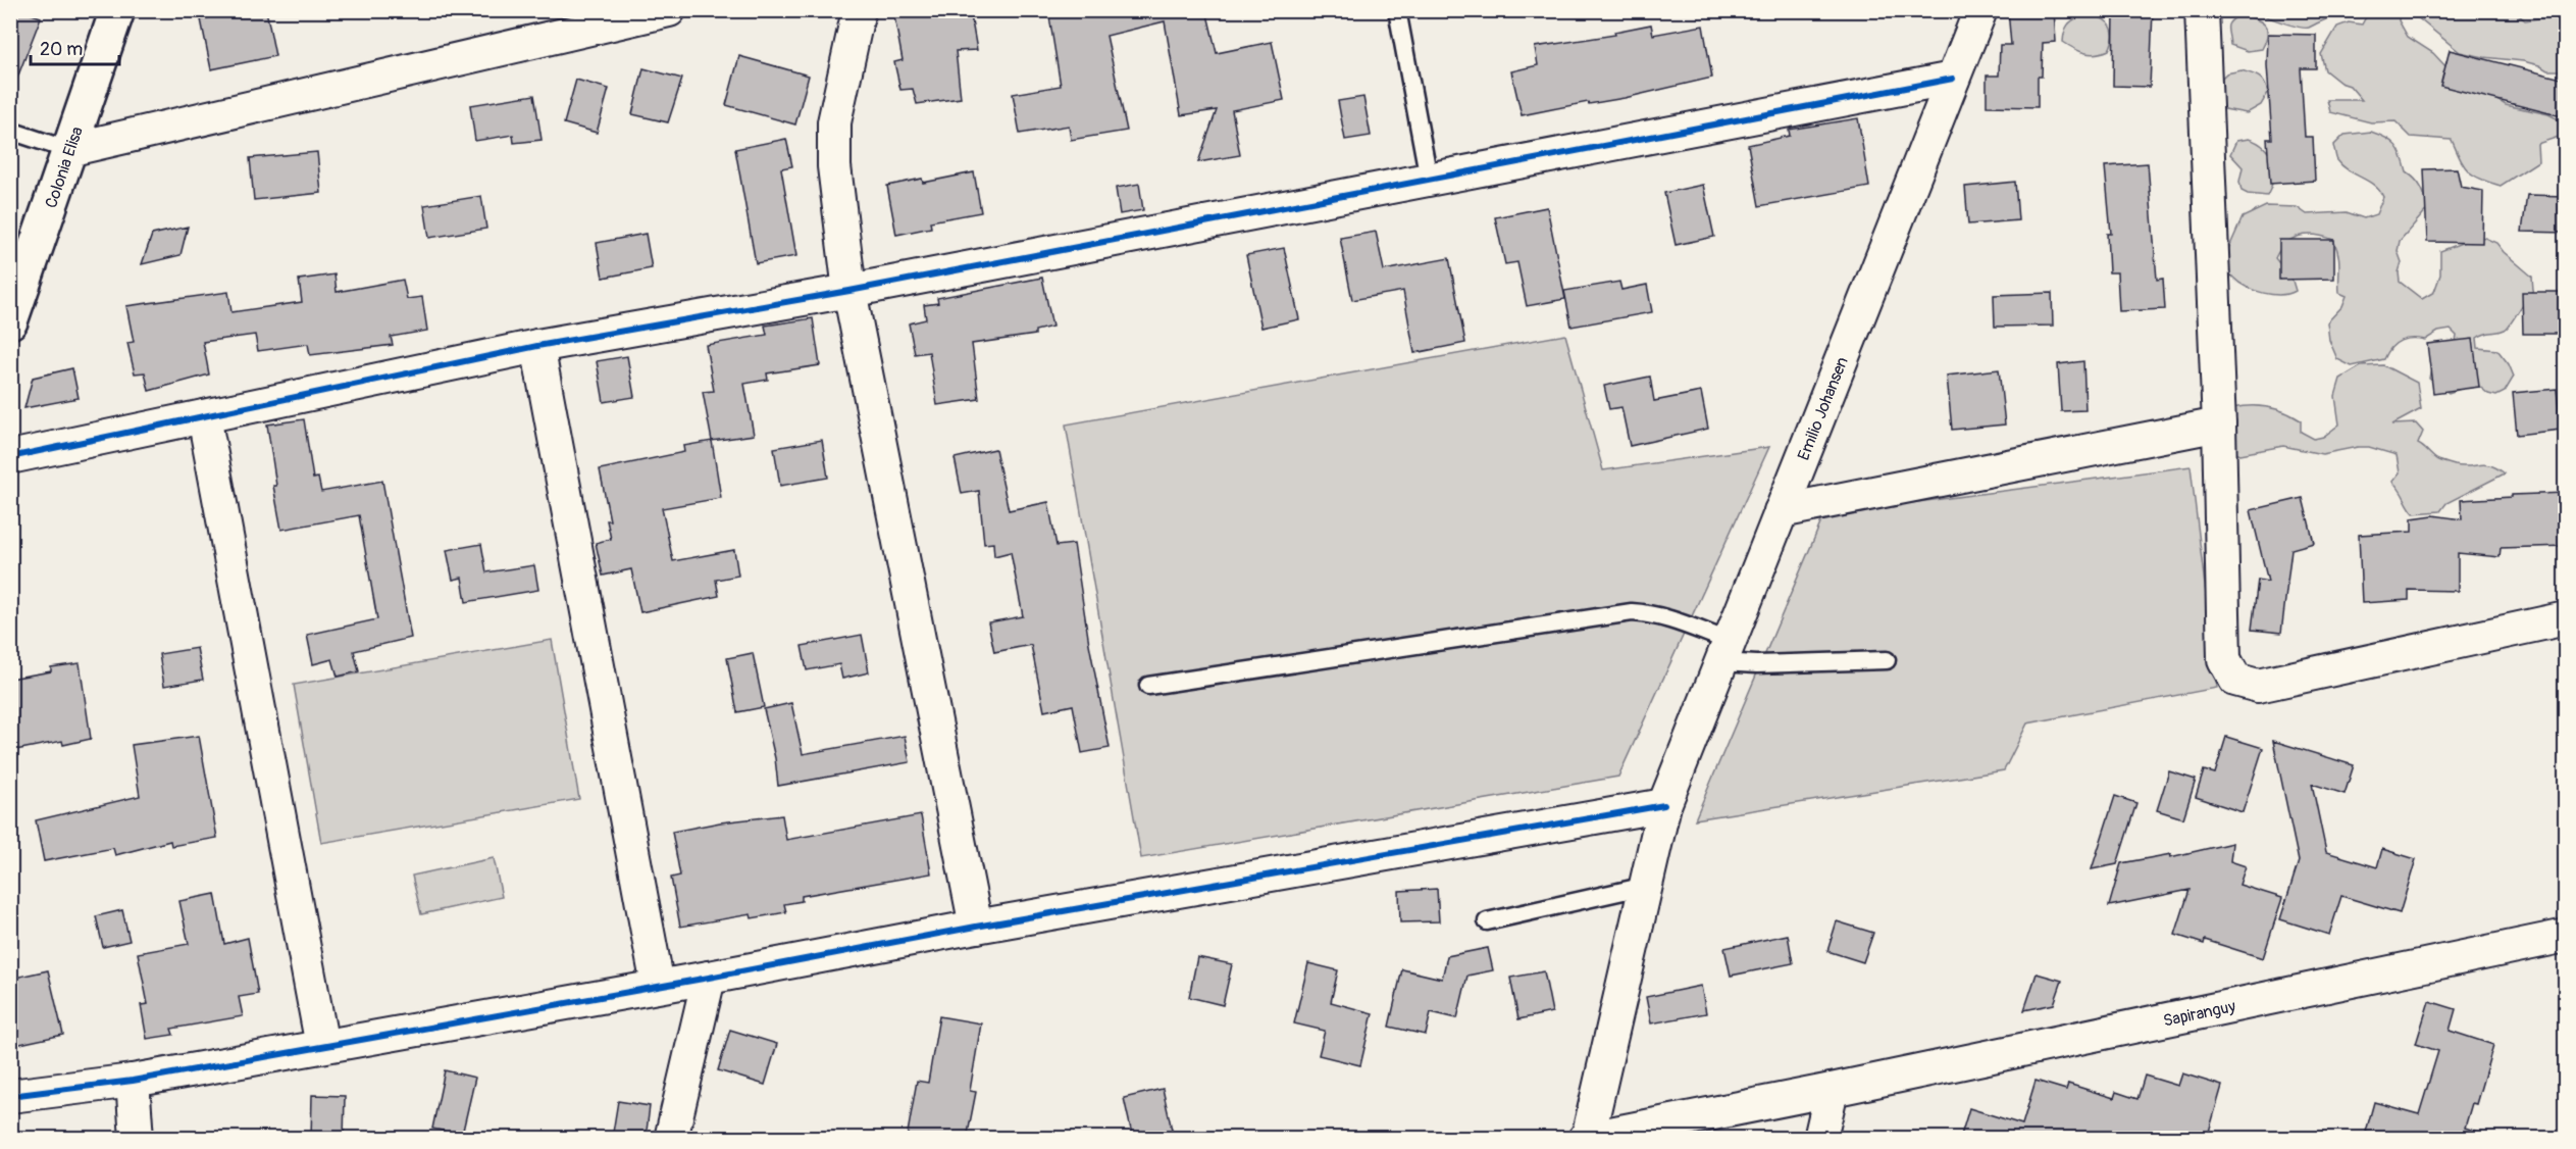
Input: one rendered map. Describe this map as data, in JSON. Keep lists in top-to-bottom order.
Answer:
{
  "streets": {
    "street": ["Colonia Elisa", "Emilio Johansen", "Sapiranguy"]
  },
  "crossings": [
    ["Emilio Johansen", "Sapiranguy"]
  ],
  "scale_bar": "20 m"
}
